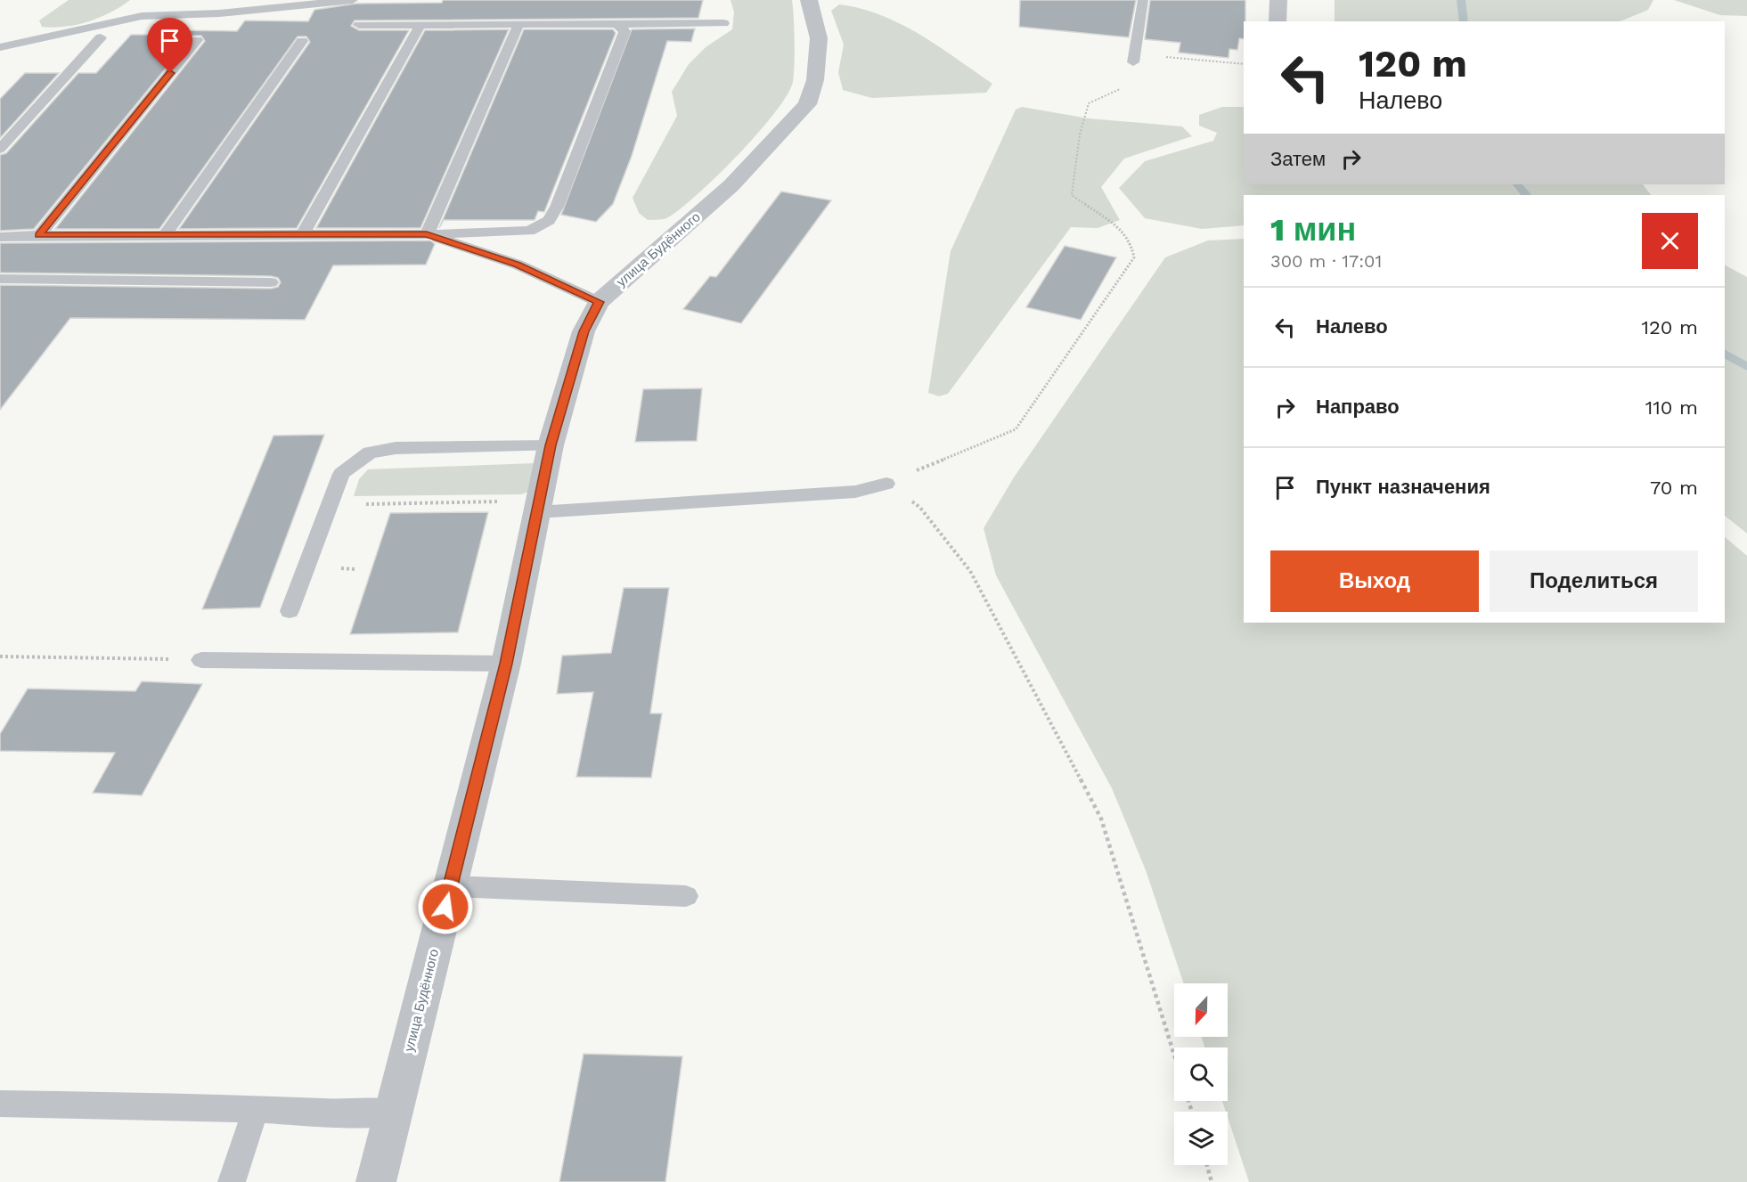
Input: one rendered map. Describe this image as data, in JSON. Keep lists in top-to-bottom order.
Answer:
{
  "streets": {
    "street": ["улица Будённого"]
  },
  "north": "bottom",
  "page": {
    "turn": ["120 m", "Налево"],
    "then": "Затем",
    "heading": ["1 мин", "300 m · 17:01"],
    "list": [
      {
        "name": "Налево",
        "value": "120 m"
      },
      {
        "name": "Направо",
        "value": "110 m"
      },
      {
        "name": "Пункт назначения",
        "value": "70 m"
      }
    ],
    "buttons": ["Выход", "Поделиться"]
  }
}
